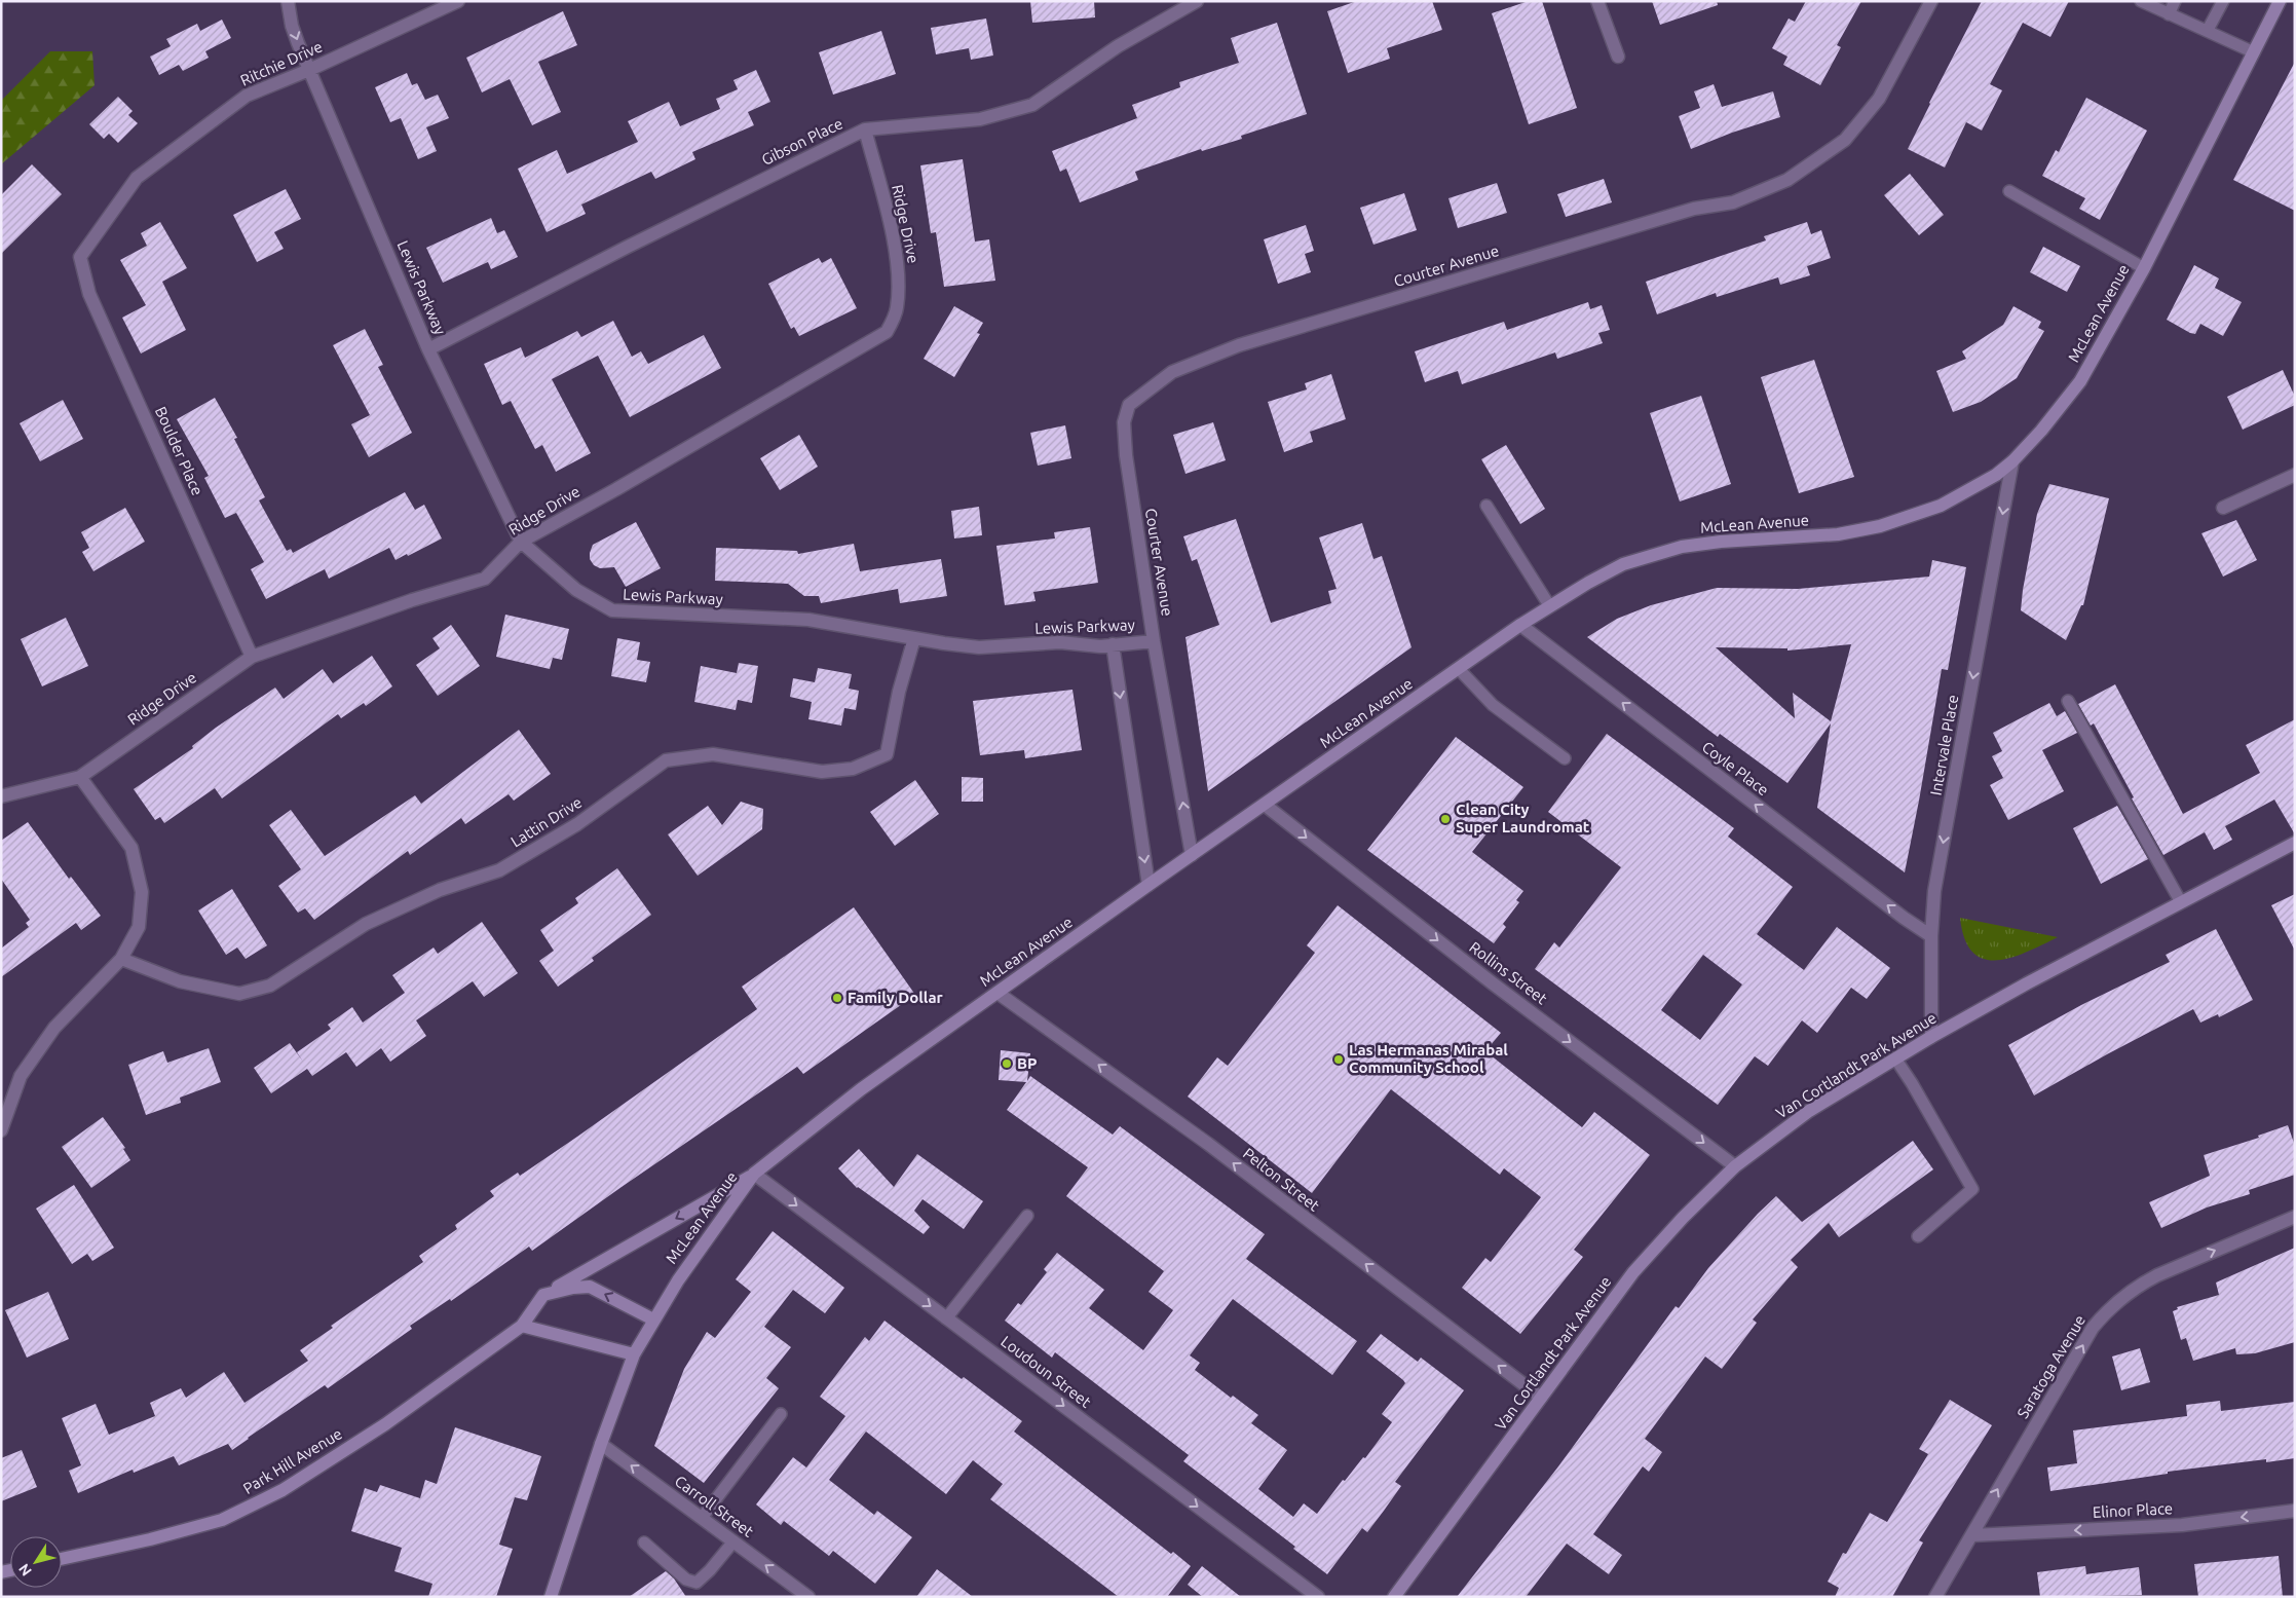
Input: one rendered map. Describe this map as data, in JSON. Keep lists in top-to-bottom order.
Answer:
{
  "streets": {
    "street": [
      "Ritchie Drive",
      "Gibson Place",
      "Ridge Drive",
      "Courter Avenue",
      "Lewis Parkway",
      "McLean Avenue",
      "Boulder Place",
      "Intervale Place",
      "Coyle Place",
      "Lattin Drive",
      "Rollins Street",
      "Van Cortlandt Park Avenue",
      "Pelton Street",
      "Saratoga Avenue",
      "Loudoun Street",
      "Park Hill Avenue",
      "Carroll Street",
      "Elinor Place"
    ]
  },
  "crossings": [
    ["Ritchie Drive", "Lewis Parkway"],
    ["Ritchie Drive", "Boulder Place"],
    ["Gibson Place", "Ridge Drive"],
    ["Gibson Place", "Lewis Parkway"],
    ["Ridge Drive", "Lewis Parkway"],
    ["Ridge Drive", "Boulder Place"],
    ["Courter Avenue", "Lewis Parkway"],
    ["Lewis Parkway", "McLean Avenue"],
    ["Lewis Parkway", "Lattin Drive"],
    ["McLean Avenue", "Intervale Place"],
    ["McLean Avenue", "Coyle Place"],
    ["McLean Avenue", "Rollins Street"],
    ["McLean Avenue", "Pelton Street"],
    ["McLean Avenue", "Loudoun Street"],
    ["McLean Avenue", "Carroll Street"],
    ["Intervale Place", "Coyle Place"],
    ["Intervale Place", "Van Cortlandt Park Avenue"],
    ["Rollins Street", "Van Cortlandt Park Avenue"],
    ["Van Cortlandt Park Avenue", "Pelton Street"],
    ["Saratoga Avenue", "Elinor Place"]
  ],
  "one_way": [
    "Intervale Place",
    "Coyle Place",
    "Rollins Street",
    "Pelton Street",
    "Saratoga Avenue",
    "Loudoun Street",
    "Carroll Street",
    "Elinor Place"
  ],
  "places": [
    "Clean City Super Laundromat",
    "Family Dollar",
    "Las Hermanas Mirabal Community School",
    "BP"
  ],
  "north": "bottom left"
}
